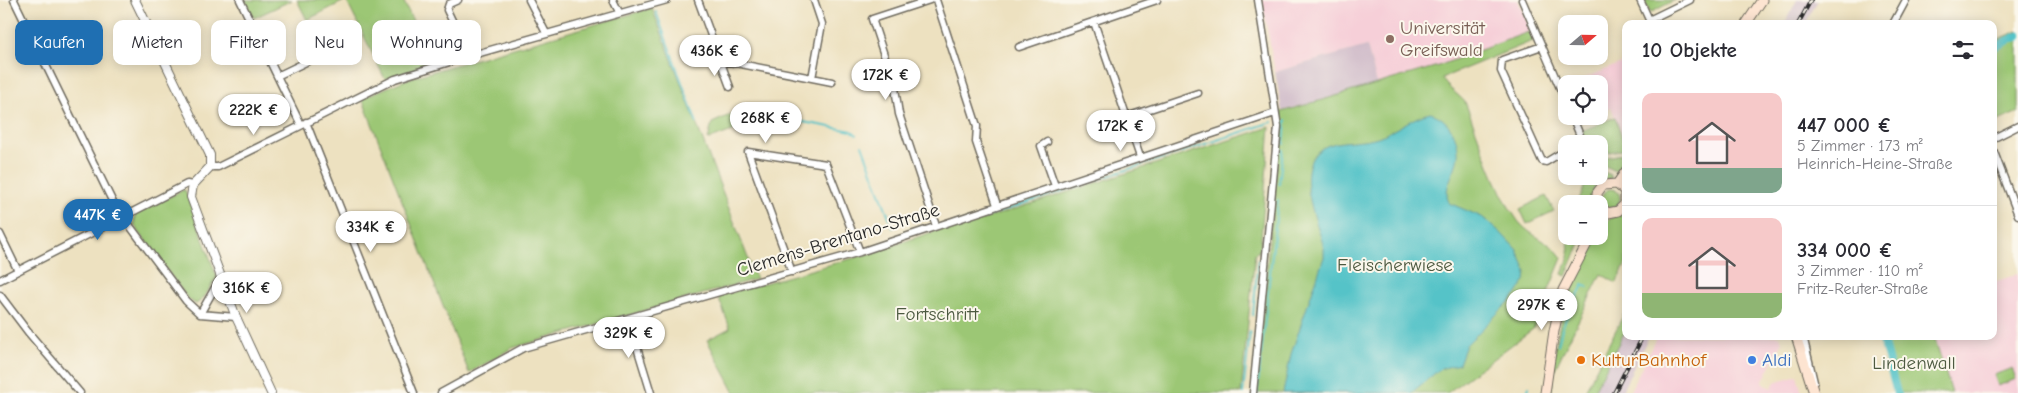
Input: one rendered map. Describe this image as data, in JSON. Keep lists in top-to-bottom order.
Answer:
{
  "streets": {
    "street": ["Clemens-Brentano-Straße"]
  },
  "parks": ["Fleischerwiese", "Fortschritt", "Lindenwall"],
  "places": ["Universität Greifswald", "KulturBahnhof", "Aldi"],
  "north": "right",
  "page": {
    "map_buttons": ["+", "−"],
    "chip": [
      "Kaufen",
      "Mieten",
      "Filter",
      "Neu",
      "Wohnung"
    ],
    "heading": "10 Objekte",
    "price": [
      "436K €",
      "172K €",
      "222K €",
      "268K €",
      "172K €",
      "447K €",
      "334K €",
      "316K €",
      "297K €",
      "329K €"
    ],
    "list": [
      {
        "name": "447 000 €",
        "note": "5 Zimmer · 173 m² · Heinrich-Heine-Straße"
      },
      {
        "name": "334 000 €",
        "note": "3 Zimmer · 110 m² · Fritz-Reuter-Straße"
      }
    ]
  }
}
